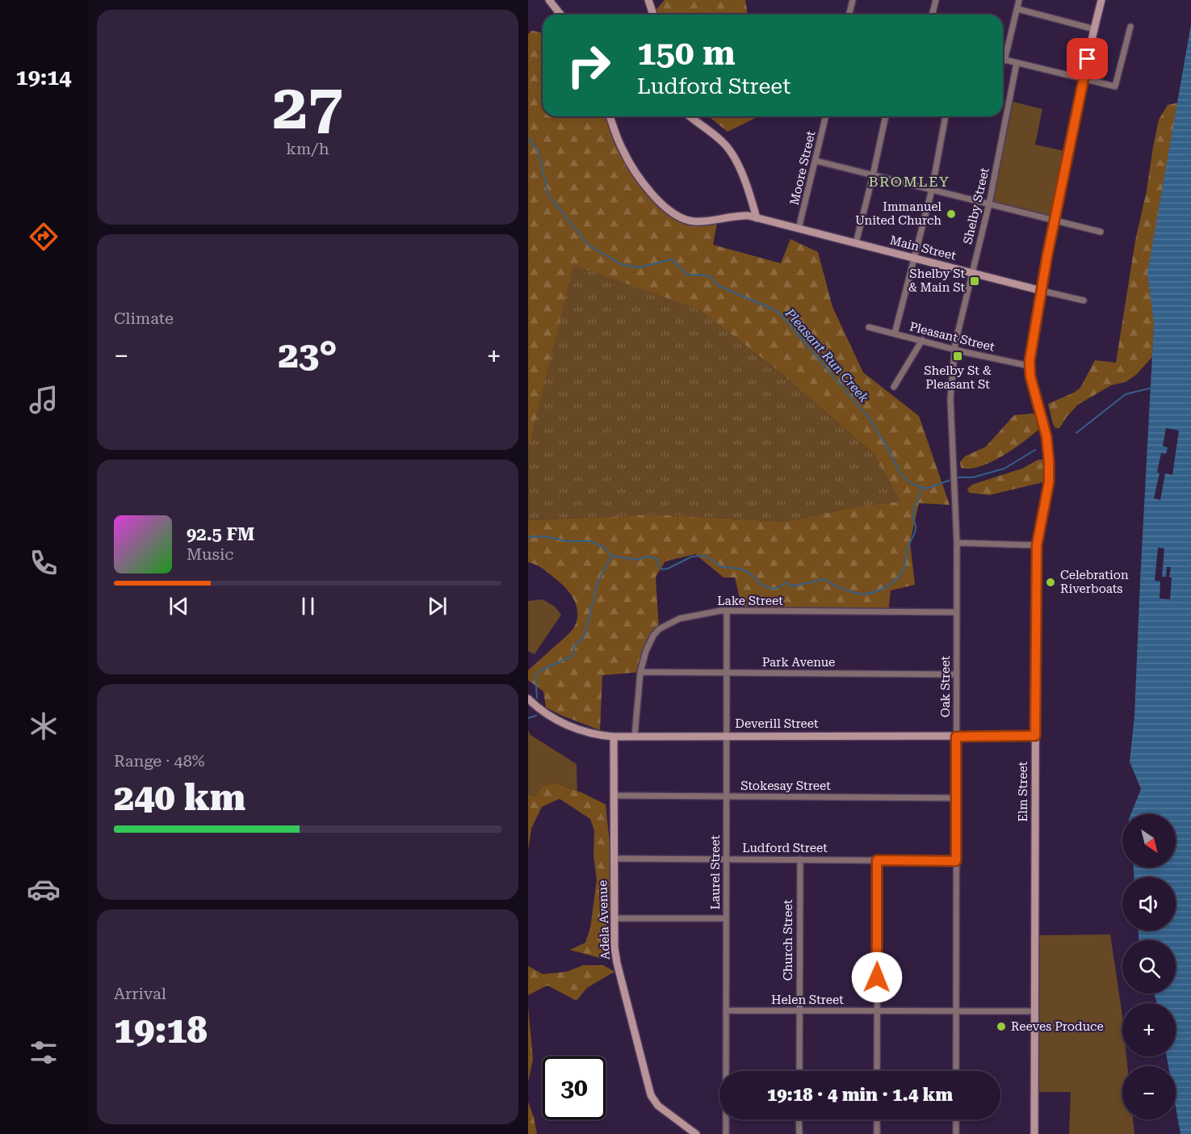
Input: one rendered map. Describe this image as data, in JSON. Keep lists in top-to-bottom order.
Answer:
{
  "streets": {
    "main road": [
      "Main Street",
      "Deverill Street",
      "Elm Street",
      "Adela Avenue"
    ],
    "street": [
      "Moore Street",
      "Shelby Street",
      "Pleasant Street",
      "Lake Street",
      "Park Avenue",
      "Oak Street",
      "Stokesay Street",
      "Ludford Street",
      "Laurel Street",
      "Church Street",
      "Helen Street"
    ]
  },
  "crossings": [
    ["Moore Street", "Main Street"],
    ["Shelby Street", "Main Street"],
    ["Shelby Street", "Pleasant Street"],
    ["Shelby Street", "Oak Street"],
    ["Pleasant Street", "Elm Street"],
    ["Lake Street", "Park Avenue"],
    ["Lake Street", "Oak Street"],
    ["Lake Street", "Deverill Street"],
    ["Lake Street", "Laurel Street"],
    ["Park Avenue", "Oak Street"],
    ["Park Avenue", "Laurel Street"],
    ["Oak Street", "Deverill Street"],
    ["Oak Street", "Stokesay Street"],
    ["Oak Street", "Ludford Street"],
    ["Oak Street", "Helen Street"],
    ["Deverill Street", "Elm Street"],
    ["Deverill Street", "Laurel Street"],
    ["Deverill Street", "Adela Avenue"],
    ["Stokesay Street", "Laurel Street"],
    ["Stokesay Street", "Adela Avenue"],
    ["Elm Street", "Helen Street"],
    ["Ludford Street", "Laurel Street"],
    ["Ludford Street", "Adela Avenue"],
    ["Ludford Street", "Church Street"],
    ["Laurel Street", "Helen Street"],
    ["Church Street", "Helen Street"]
  ],
  "districts": ["BROMLEY"],
  "water": ["Pleasant Run Creek"],
  "places": {
    "other": ["Immanuel United Church", "Celebration Riverboats", "Reeves Produce"],
    "transit": ["Shelby St & Main St", "Shelby St & Pleasant St"]
  },
  "north": "bottom right",
  "page": {
    "tabs": "19:14",
    "tile": [
      ["27", "km/h"],
      "Climate",
      ["Range · 48%", "240 km"],
      ["Arrival", "19:18"]
    ],
    "turn": ["150 m", "Ludford Street"],
    "heat": ["−", "23°", "+"],
    "song": ["92.5 FM", "Music"],
    "map_buttons": ["+", "−"],
    "limit": "30",
    "trip": "19:18 · 4 min · 1.4 km"
  }
}
